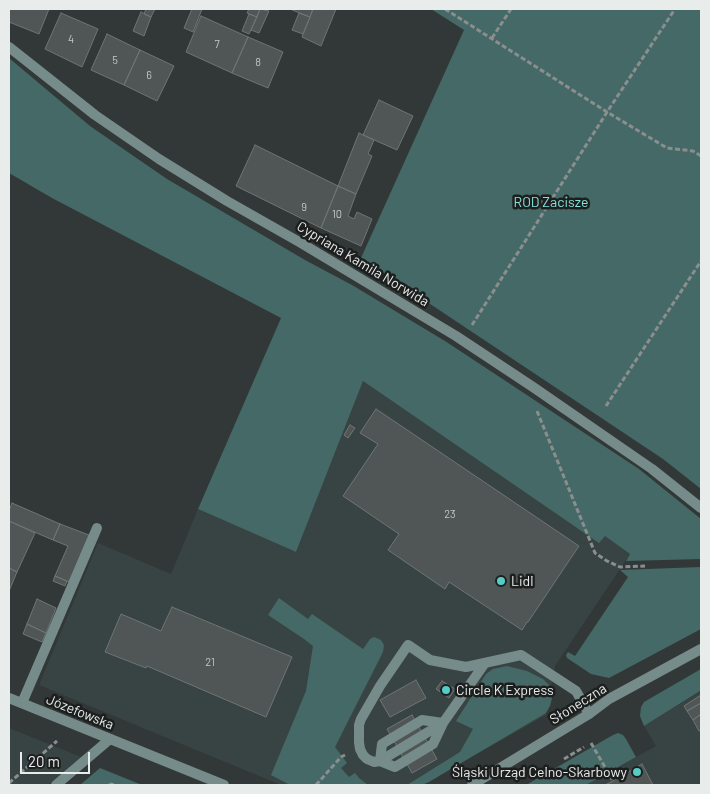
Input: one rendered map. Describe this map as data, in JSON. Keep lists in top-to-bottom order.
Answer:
{
  "streets": {
    "street": ["Cypriana Kamila Norwida", "Słoneczna", "Józefowska"]
  },
  "parks": ["ROD Zacisze"],
  "places": ["Lidl", "Circle K Express", "Śląski Urząd Celno-Skarbowy"],
  "house_numbers": [
    "4",
    "7",
    "5",
    "8",
    "6",
    "9",
    "10",
    "23",
    "21"
  ],
  "scale_bar": "20 m"
}
